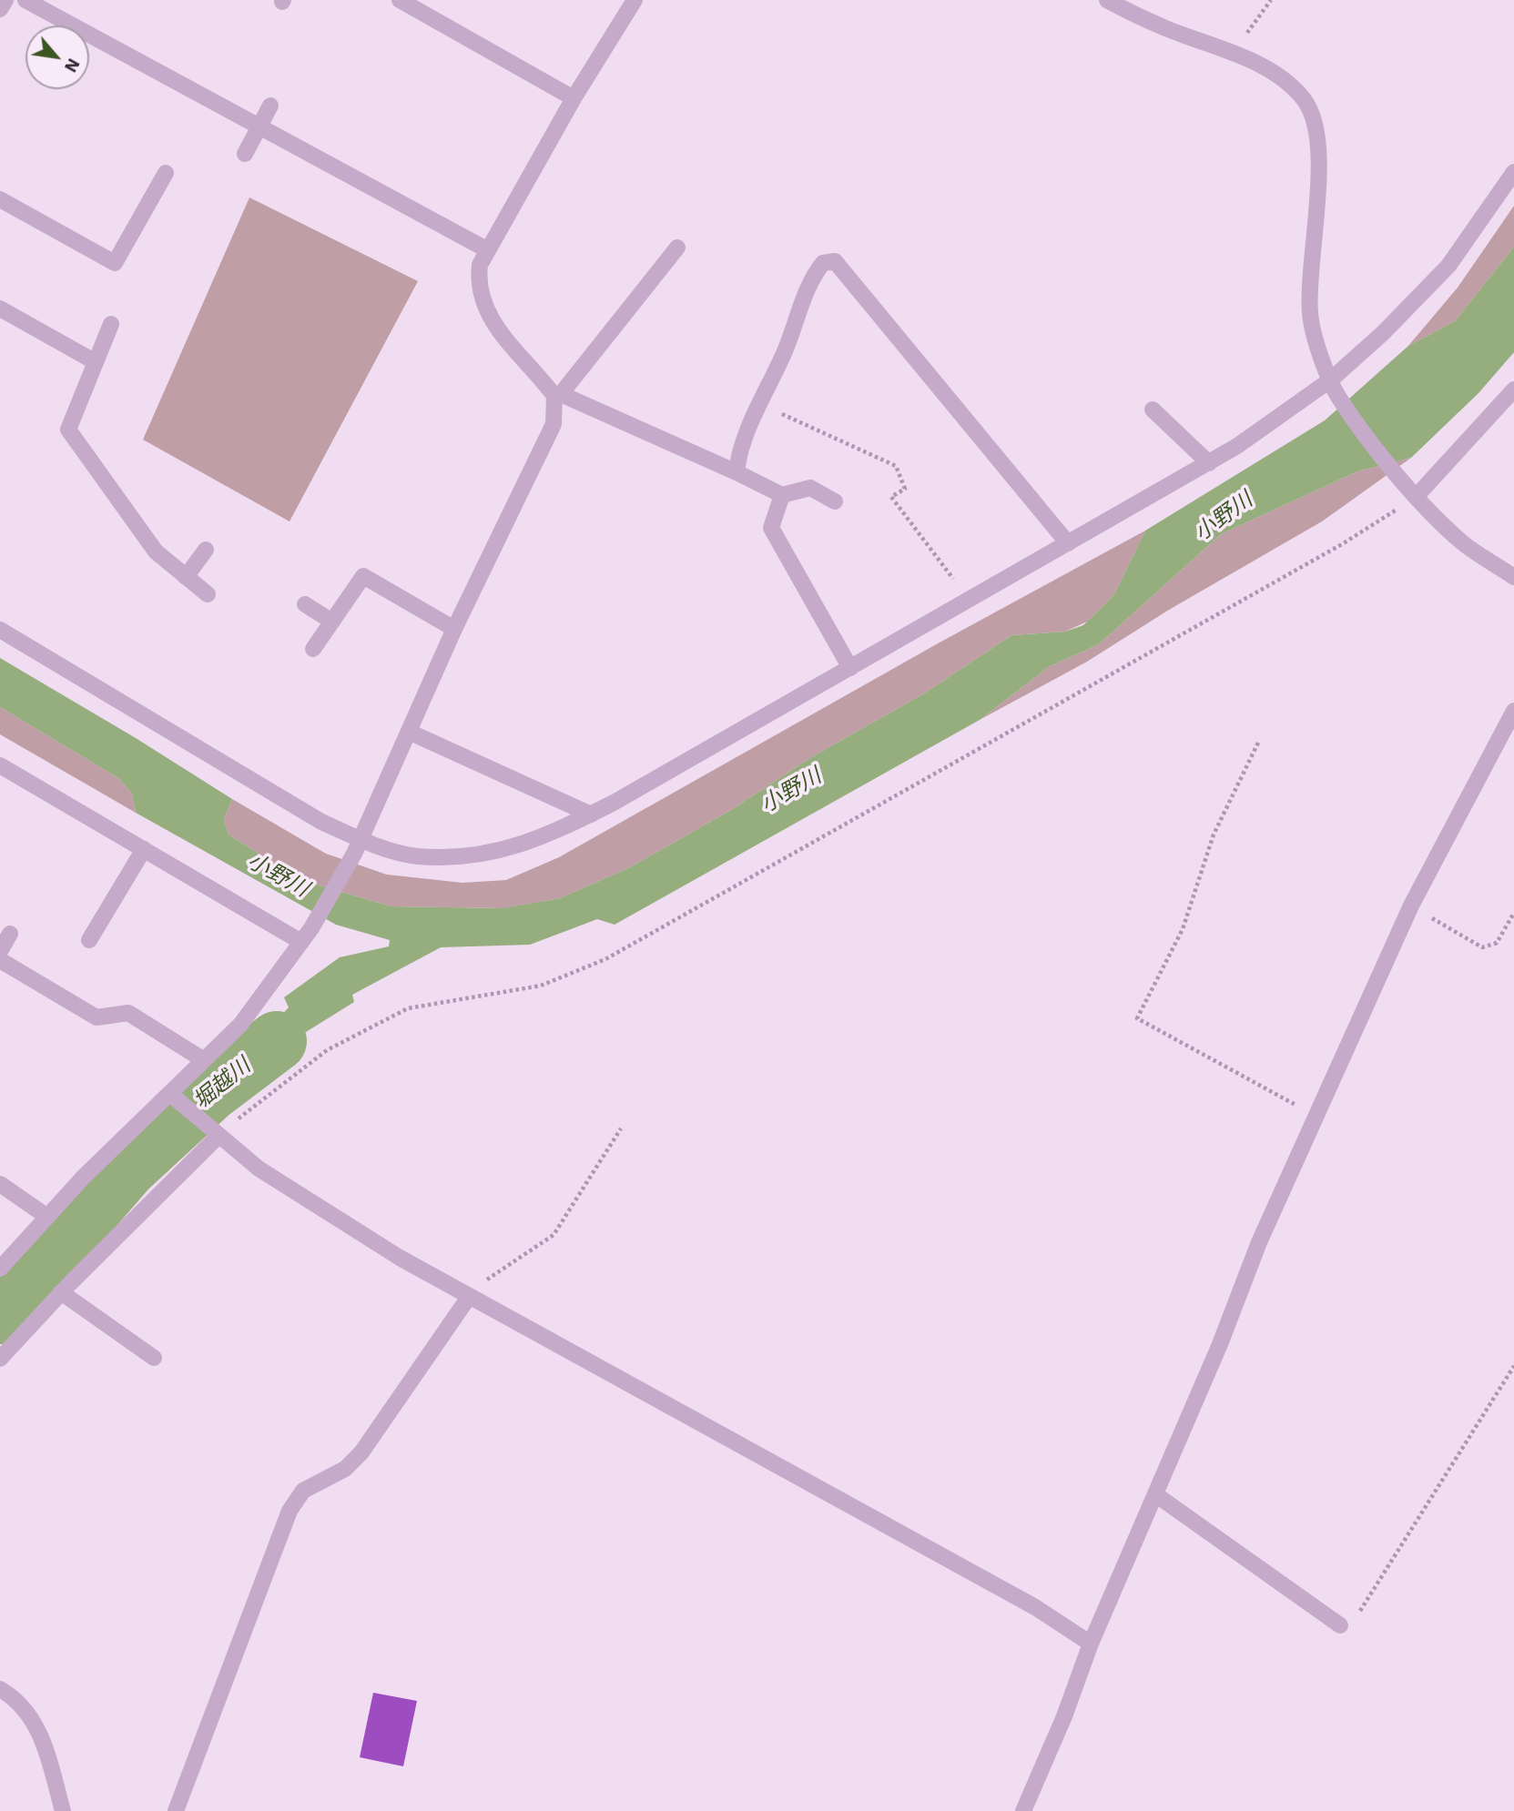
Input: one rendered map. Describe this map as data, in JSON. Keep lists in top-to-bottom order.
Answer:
{
  "water": ["小野川", "堀越川"],
  "north": "bottom right"
}
